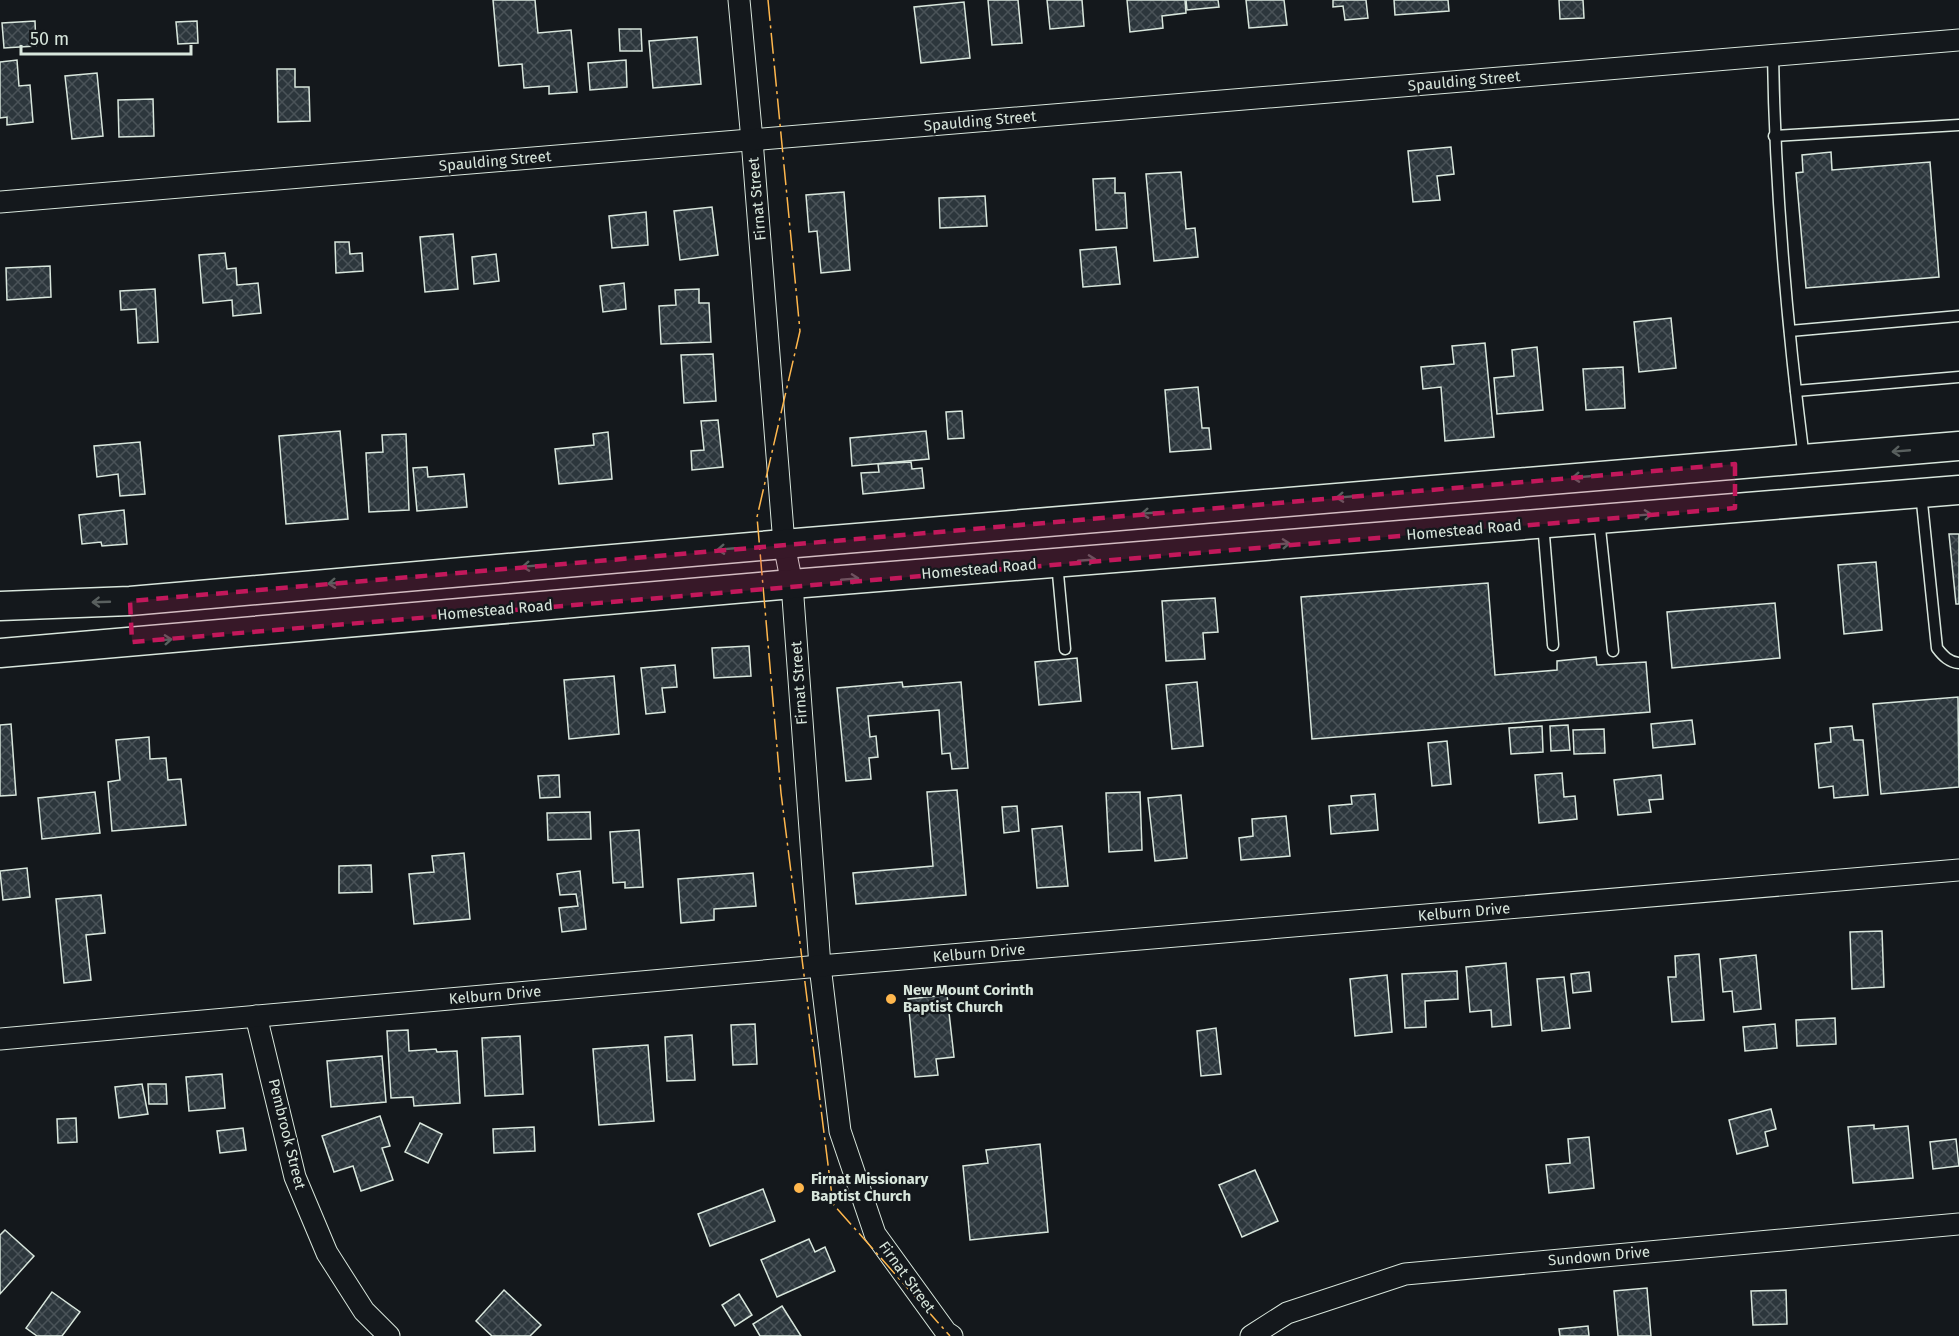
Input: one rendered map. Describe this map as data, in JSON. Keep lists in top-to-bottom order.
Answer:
{
  "streets": {
    "main road": ["Homestead Road"],
    "street": [
      "Spaulding Street",
      "Firnat Street",
      "Kelburn Drive",
      "Pembrook Street",
      "Sundown Drive"
    ]
  },
  "crossings": [
    ["Spaulding Street", "Firnat Street"],
    ["Firnat Street", "Homestead Road"],
    ["Firnat Street", "Kelburn Drive"],
    ["Kelburn Drive", "Pembrook Street"]
  ],
  "places": ["New Mount Corinth Baptist Church", "Firnat Missionary Baptist Church"],
  "scale_bar": "50 m"
}
